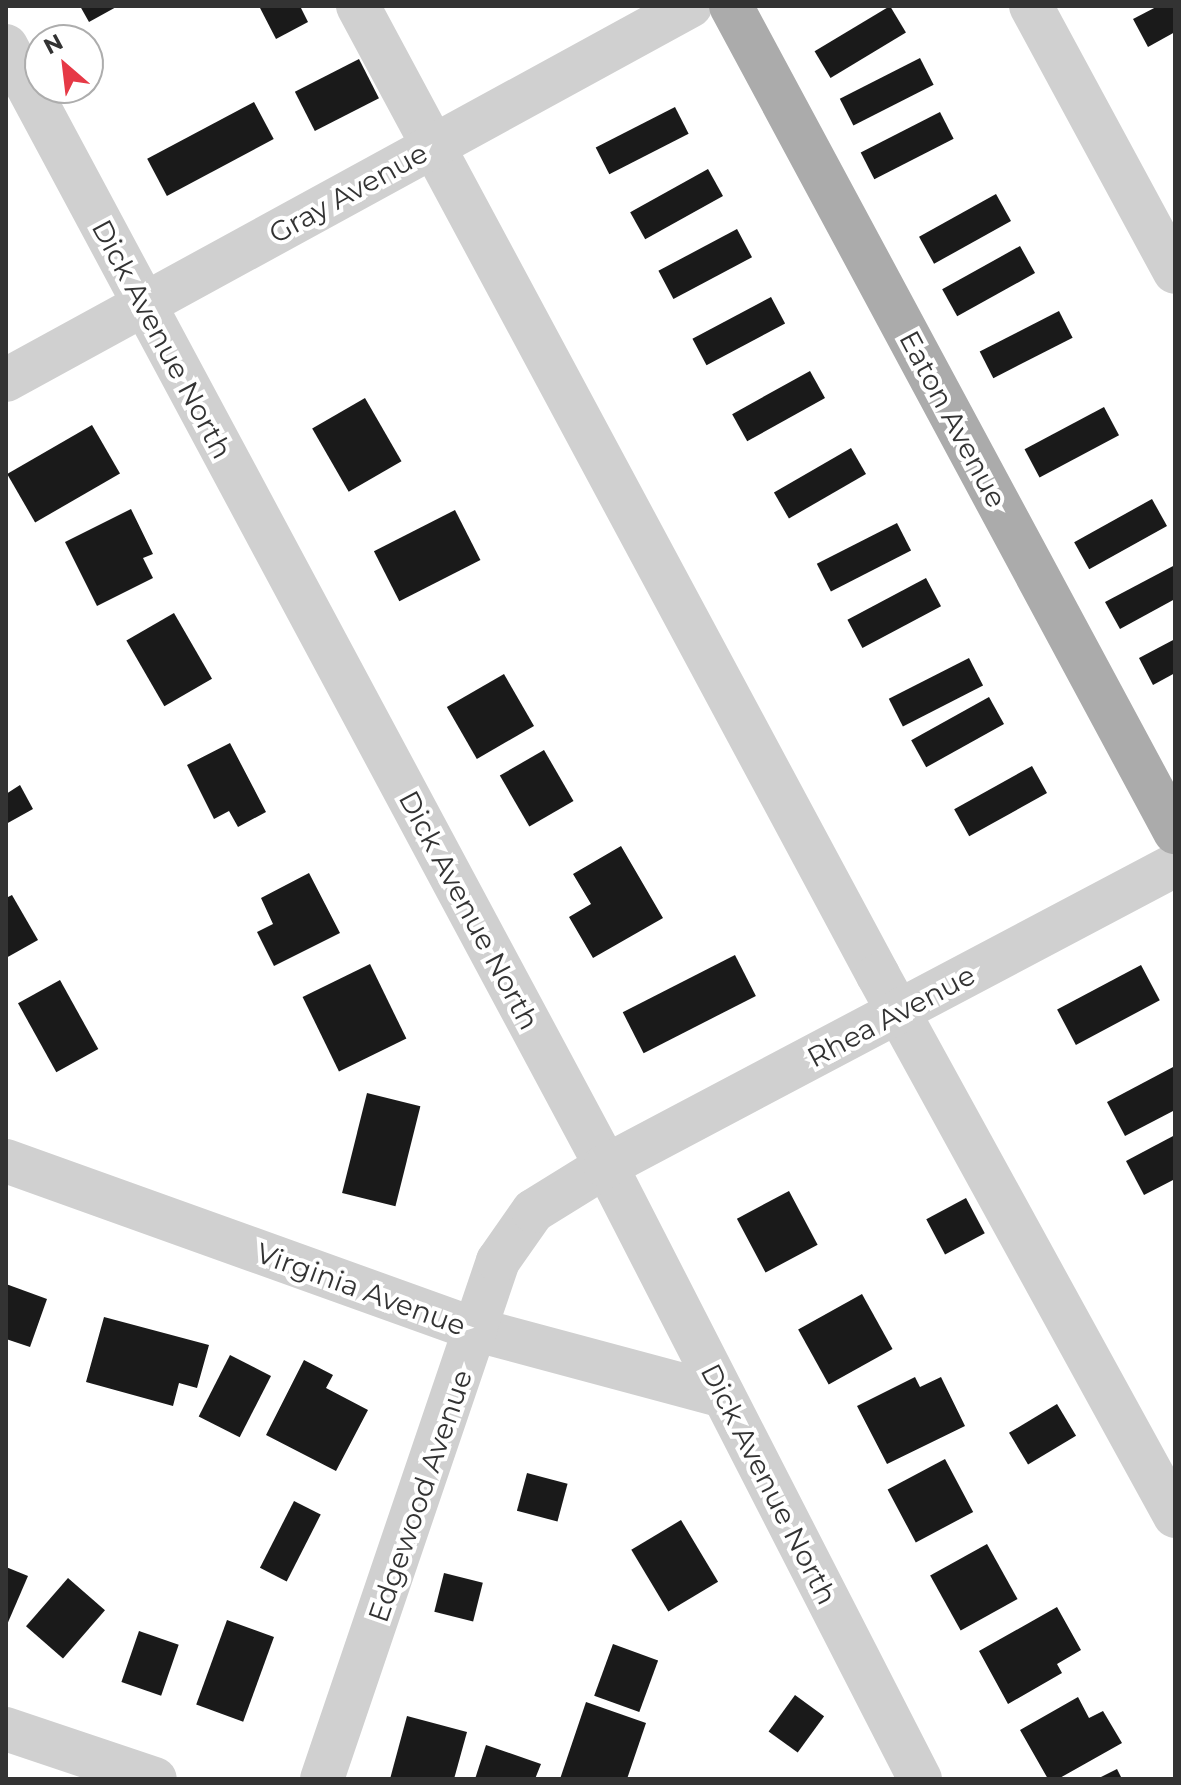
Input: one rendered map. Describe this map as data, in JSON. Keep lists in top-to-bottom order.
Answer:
{
  "streets": {
    "main road": ["Eaton Avenue"],
    "street": [
      "Gray Avenue",
      "Dick Avenue North",
      "Rhea Avenue",
      "Virginia Avenue",
      "Edgewood Avenue"
    ]
  },
  "crossings": [
    ["Gray Avenue", "Dick Avenue North"],
    ["Dick Avenue North", "Rhea Avenue"],
    ["Dick Avenue North", "Virginia Avenue"],
    ["Dick Avenue North", "Edgewood Avenue"],
    ["Rhea Avenue", "Edgewood Avenue"],
    ["Virginia Avenue", "Edgewood Avenue"]
  ],
  "north": "top left"
}
